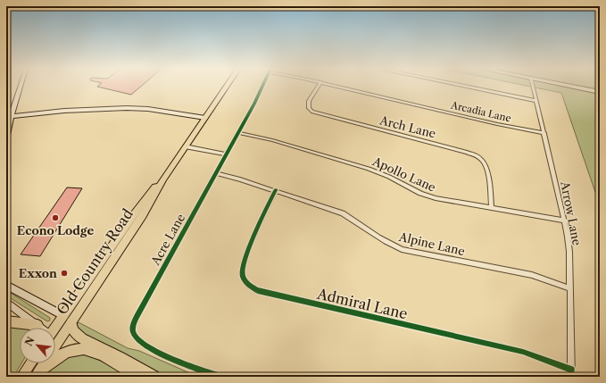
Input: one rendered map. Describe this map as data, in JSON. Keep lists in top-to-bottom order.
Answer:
{
  "streets": {
    "main road": ["Old Country Road"],
    "street": [
      "Arcadia Lane",
      "Arch Lane",
      "Apollo Lane",
      "Arrow Lane",
      "Acre Lane",
      "Alpine Lane",
      "Admiral Lane"
    ]
  },
  "crossings": [
    ["Arcadia Lane", "Arrow Lane"],
    ["Arch Lane", "Apollo Lane"],
    ["Apollo Lane", "Arrow Lane"],
    ["Apollo Lane", "Acre Lane"],
    ["Arrow Lane", "Alpine Lane"],
    ["Arrow Lane", "Admiral Lane"],
    ["Acre Lane", "Alpine Lane"],
    ["Alpine Lane", "Admiral Lane"]
  ],
  "places": ["Econo Lodge", "Exxon"],
  "north": "top left"
}
